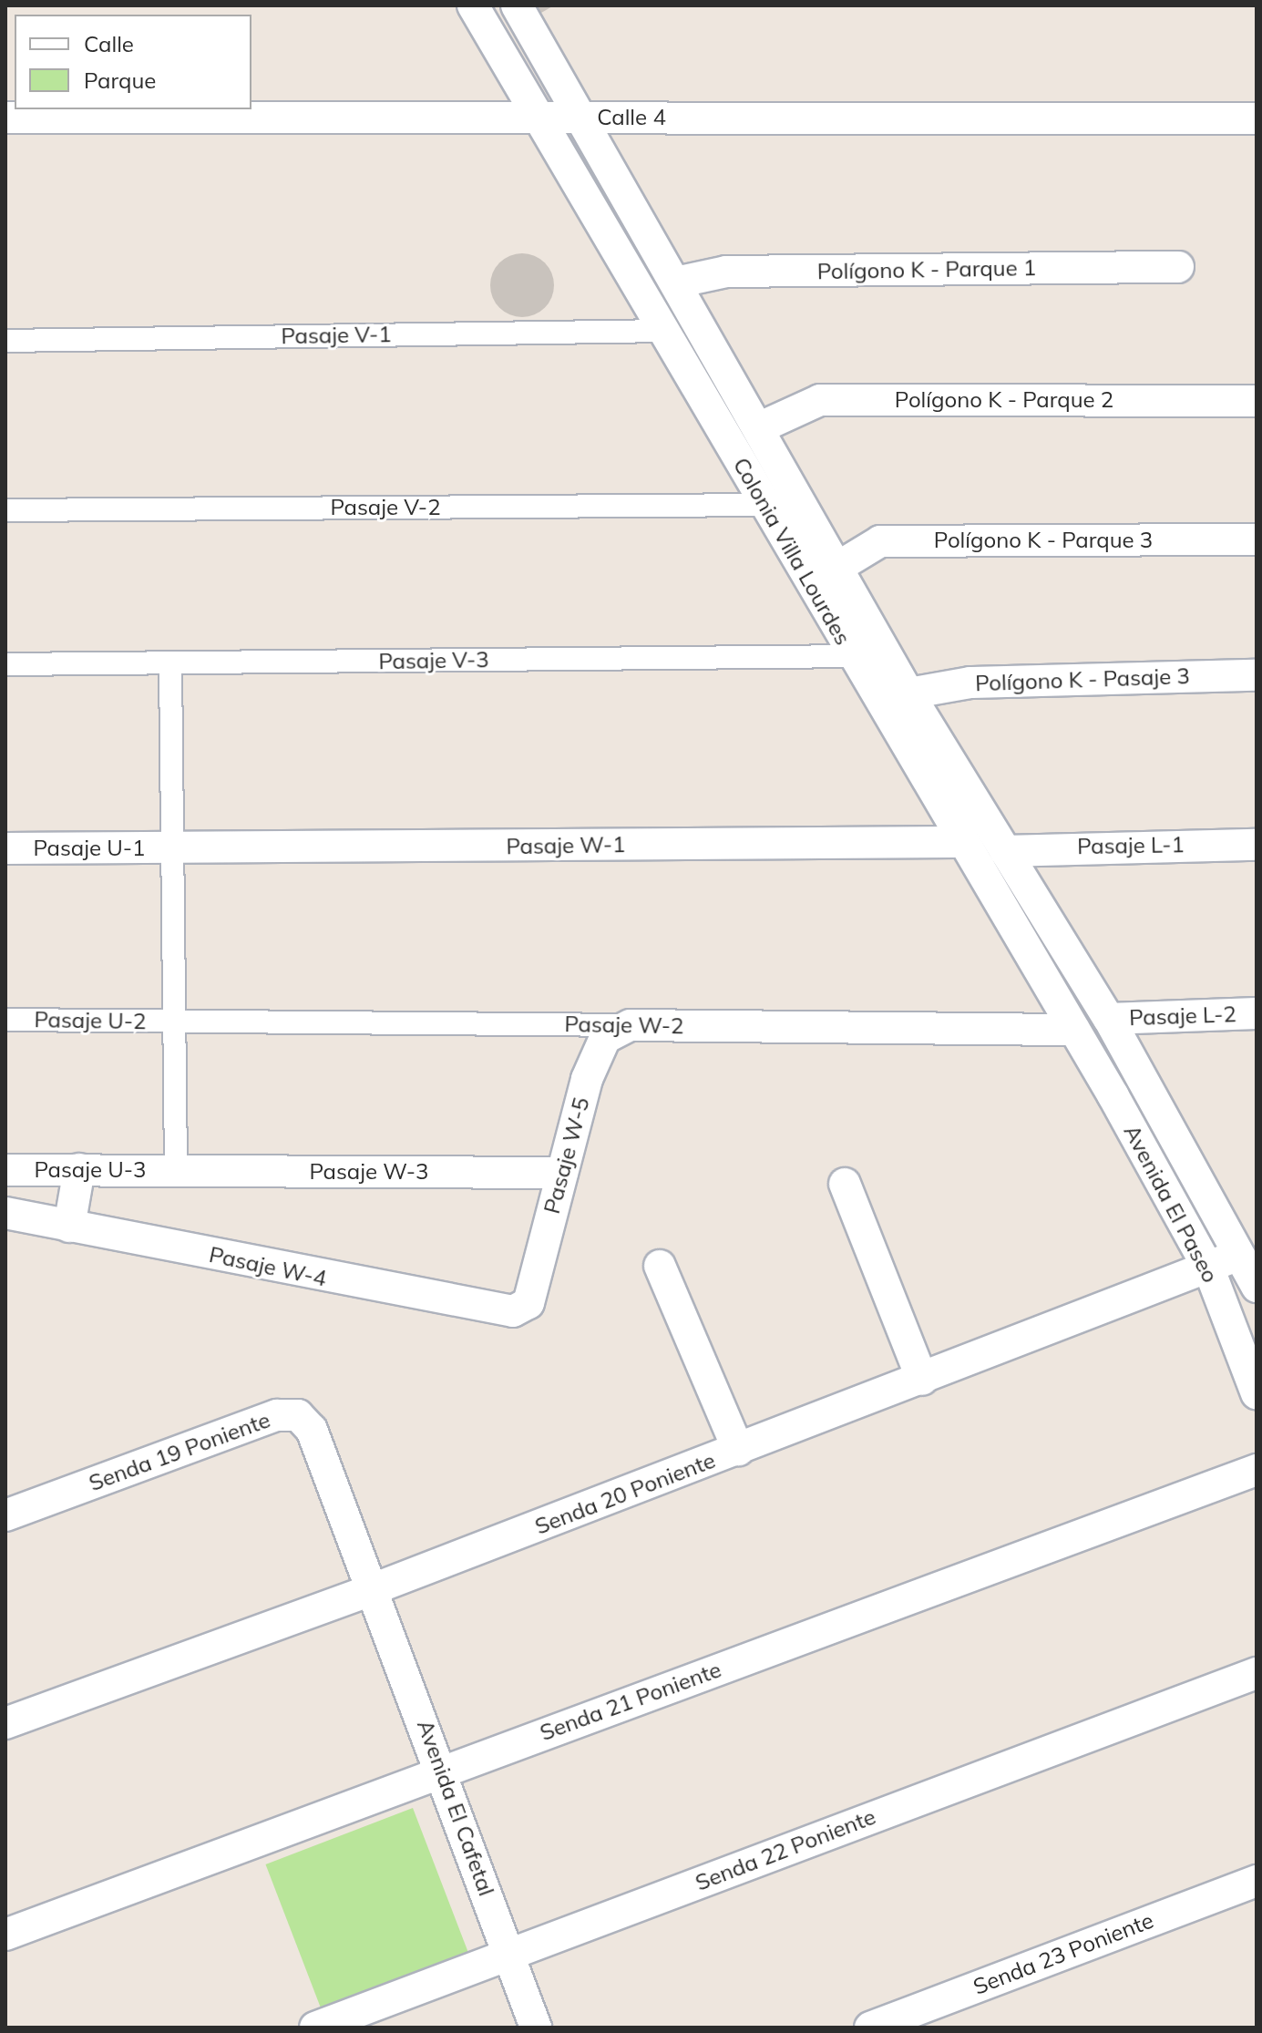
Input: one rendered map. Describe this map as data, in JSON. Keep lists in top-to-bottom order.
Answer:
{
  "streets": {
    "street": [
      "Calle 4",
      "Polígono K - Parque 1",
      "Pasaje V-1",
      "Polígono K - Parque 2",
      "Pasaje V-2",
      "Polígono K - Parque 3",
      "Colonia Villa Lourdes",
      "Pasaje V-3",
      "Polígono K - Pasaje 3",
      "Pasaje W-1",
      "Pasaje L-1",
      "Pasaje U-1",
      "Pasaje L-2",
      "Pasaje U-2",
      "Pasaje W-2",
      "Pasaje W-5",
      "Pasaje U-3",
      "Pasaje W-3",
      "Avenida El Paseo",
      "Pasaje W-4",
      "Senda 19 Poniente",
      "Senda 20 Poniente",
      "Senda 21 Poniente",
      "Avenida El Cafetal",
      "Senda 22 Poniente",
      "Senda 23 Poniente"
    ]
  },
  "crossings": [
    ["Calle 4", "Colonia Villa Lourdes"],
    ["Polígono K - Parque 1", "Colonia Villa Lourdes"],
    ["Pasaje V-1", "Colonia Villa Lourdes"],
    ["Polígono K - Parque 2", "Colonia Villa Lourdes"],
    ["Pasaje V-2", "Colonia Villa Lourdes"],
    ["Polígono K - Parque 3", "Colonia Villa Lourdes"],
    ["Colonia Villa Lourdes", "Pasaje V-3"],
    ["Colonia Villa Lourdes", "Polígono K - Pasaje 3"],
    ["Colonia Villa Lourdes", "Pasaje W-1"],
    ["Colonia Villa Lourdes", "Pasaje L-1"],
    ["Colonia Villa Lourdes", "Pasaje L-2"],
    ["Colonia Villa Lourdes", "Pasaje W-2"],
    ["Colonia Villa Lourdes", "Avenida El Paseo"],
    ["Pasaje W-1", "Pasaje U-1"],
    ["Pasaje U-2", "Pasaje W-2"],
    ["Pasaje W-2", "Pasaje W-5"],
    ["Pasaje W-5", "Pasaje W-3"],
    ["Pasaje W-5", "Pasaje W-4"],
    ["Pasaje U-3", "Pasaje W-3"],
    ["Avenida El Paseo", "Senda 20 Poniente"],
    ["Senda 19 Poniente", "Senda 20 Poniente"],
    ["Senda 19 Poniente", "Avenida El Cafetal"],
    ["Senda 20 Poniente", "Avenida El Cafetal"],
    ["Senda 21 Poniente", "Avenida El Cafetal"],
    ["Avenida El Cafetal", "Senda 22 Poniente"]
  ],
  "legend": ["Calle", "Parque"]
}
